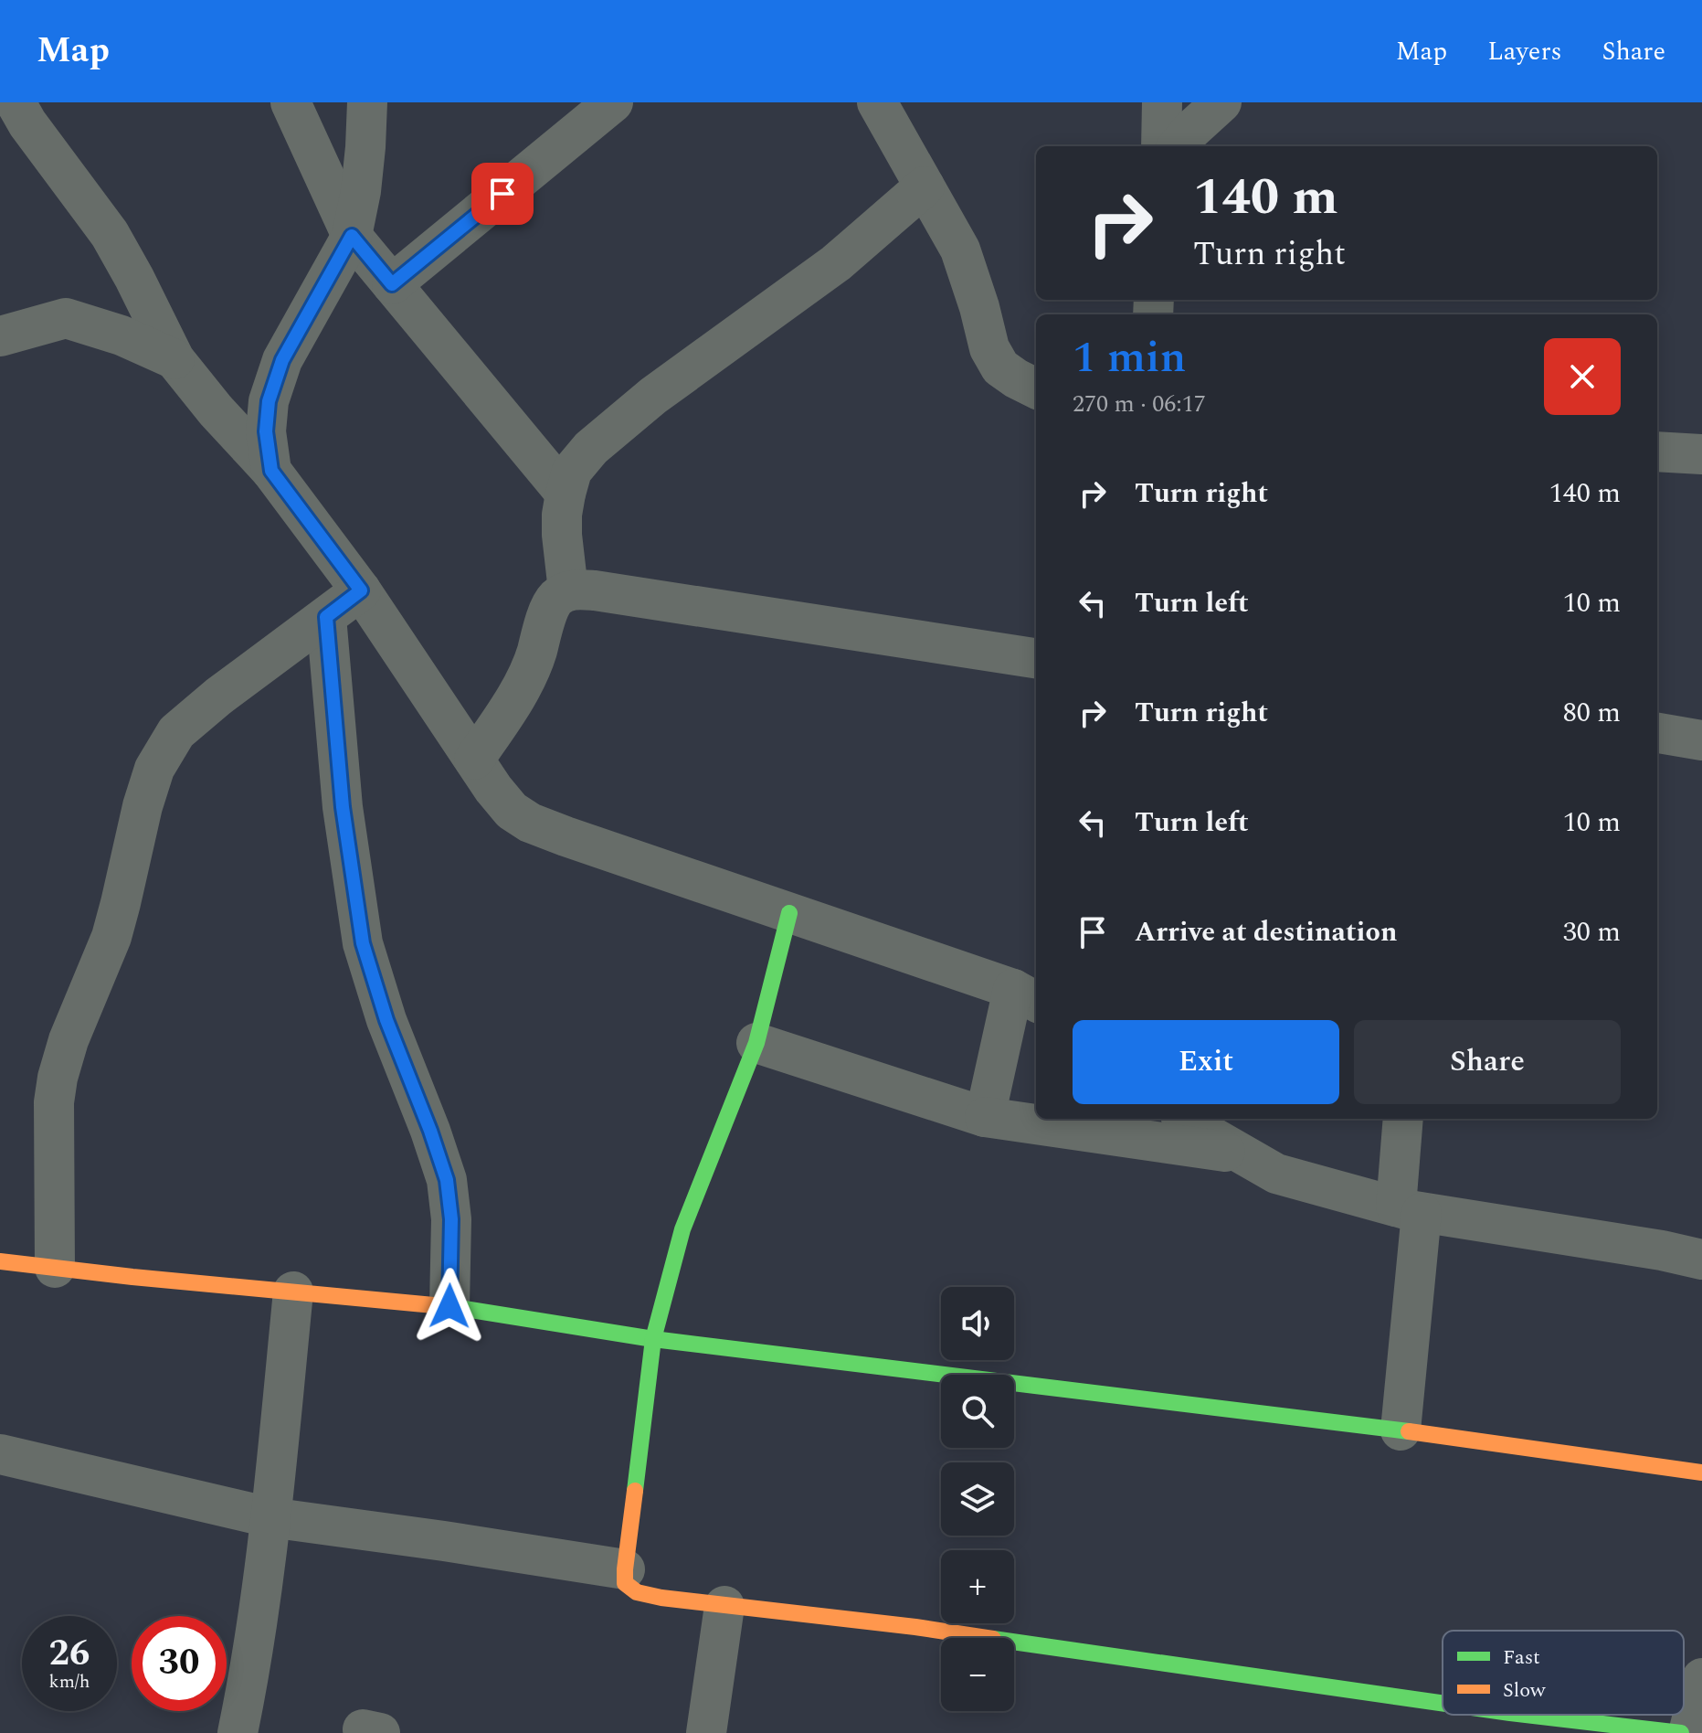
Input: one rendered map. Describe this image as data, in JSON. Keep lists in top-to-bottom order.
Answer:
{
  "legend": ["Fast", "Slow"],
  "page": {
    "header": "Map",
    "nav": ["Map", "Layers", "Share"],
    "turn": ["140 m", "Turn right"],
    "heading": ["1 min", "270 m · 06:17"],
    "list": [
      {
        "name": "Turn right",
        "value": "140 m"
      },
      {
        "name": "Turn left",
        "value": "10 m"
      },
      {
        "name": "Turn right",
        "value": "80 m"
      },
      {
        "name": "Turn left",
        "value": "10 m"
      },
      {
        "name": "Arrive at destination",
        "value": "30 m"
      }
    ],
    "buttons": ["Exit", "Share"],
    "map_buttons": ["+", "−"],
    "speed": "26 km/h",
    "limit": "30"
  }
}
